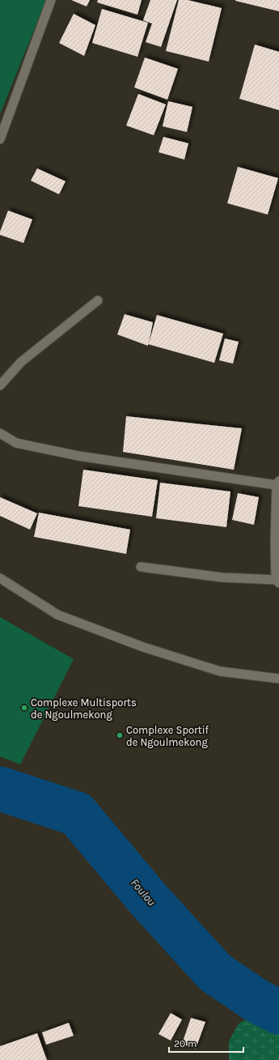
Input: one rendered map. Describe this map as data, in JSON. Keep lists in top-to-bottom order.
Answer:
{
  "water": ["Foulou"],
  "places": ["Complexe Multisports de Ngoulmekong", "Complexe Sportif de Ngoulmekong"],
  "scale_bar": "20 m"
}
